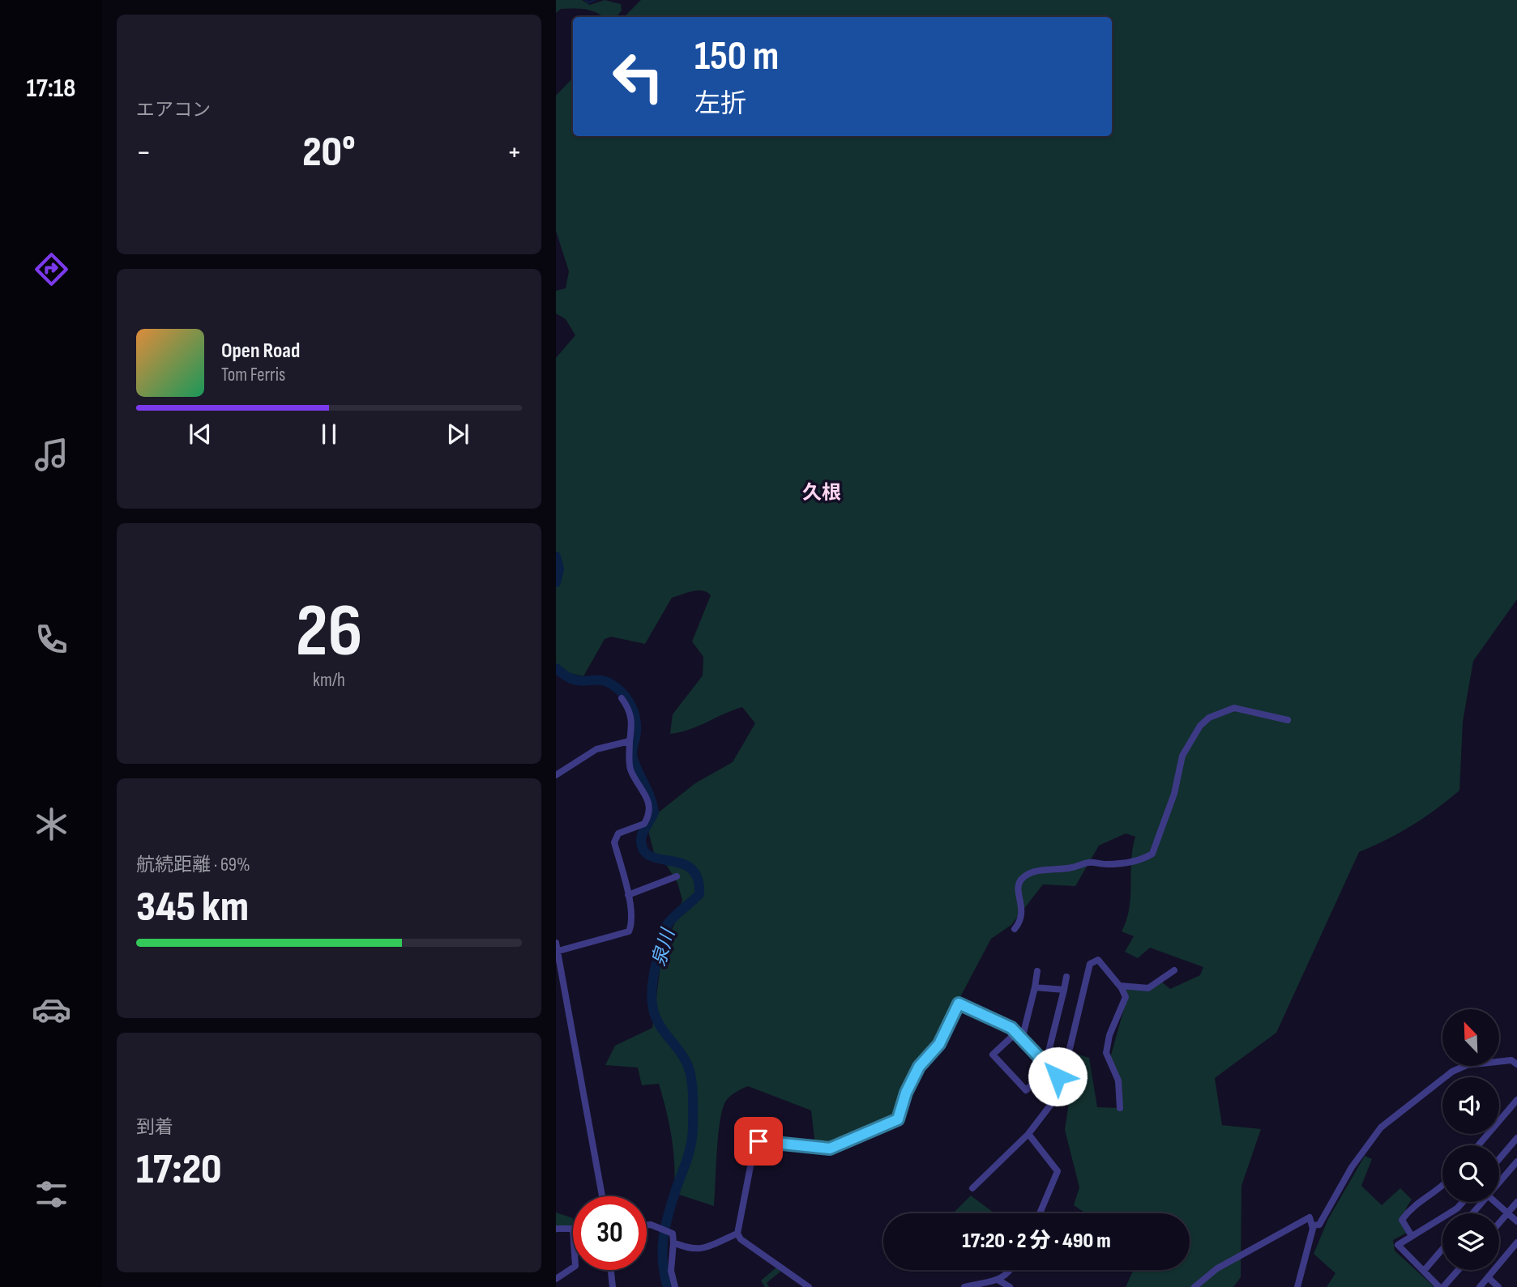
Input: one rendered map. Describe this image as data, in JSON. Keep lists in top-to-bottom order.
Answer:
{
  "districts": ["久根"],
  "water": ["泉川"],
  "north": "top left",
  "page": {
    "tabs": "17:18",
    "tile": [
      "エアコン",
      ["26", "km/h"],
      ["航続距離 · 69%", "345 km"],
      ["到着", "17:20"]
    ],
    "turn": ["150 m", "左折"],
    "heat": ["−", "20°", "+"],
    "song": ["Open Road", "Tom Ferris"],
    "limit": "30",
    "trip": "17:20 · 2 分 · 490 m"
  }
}
